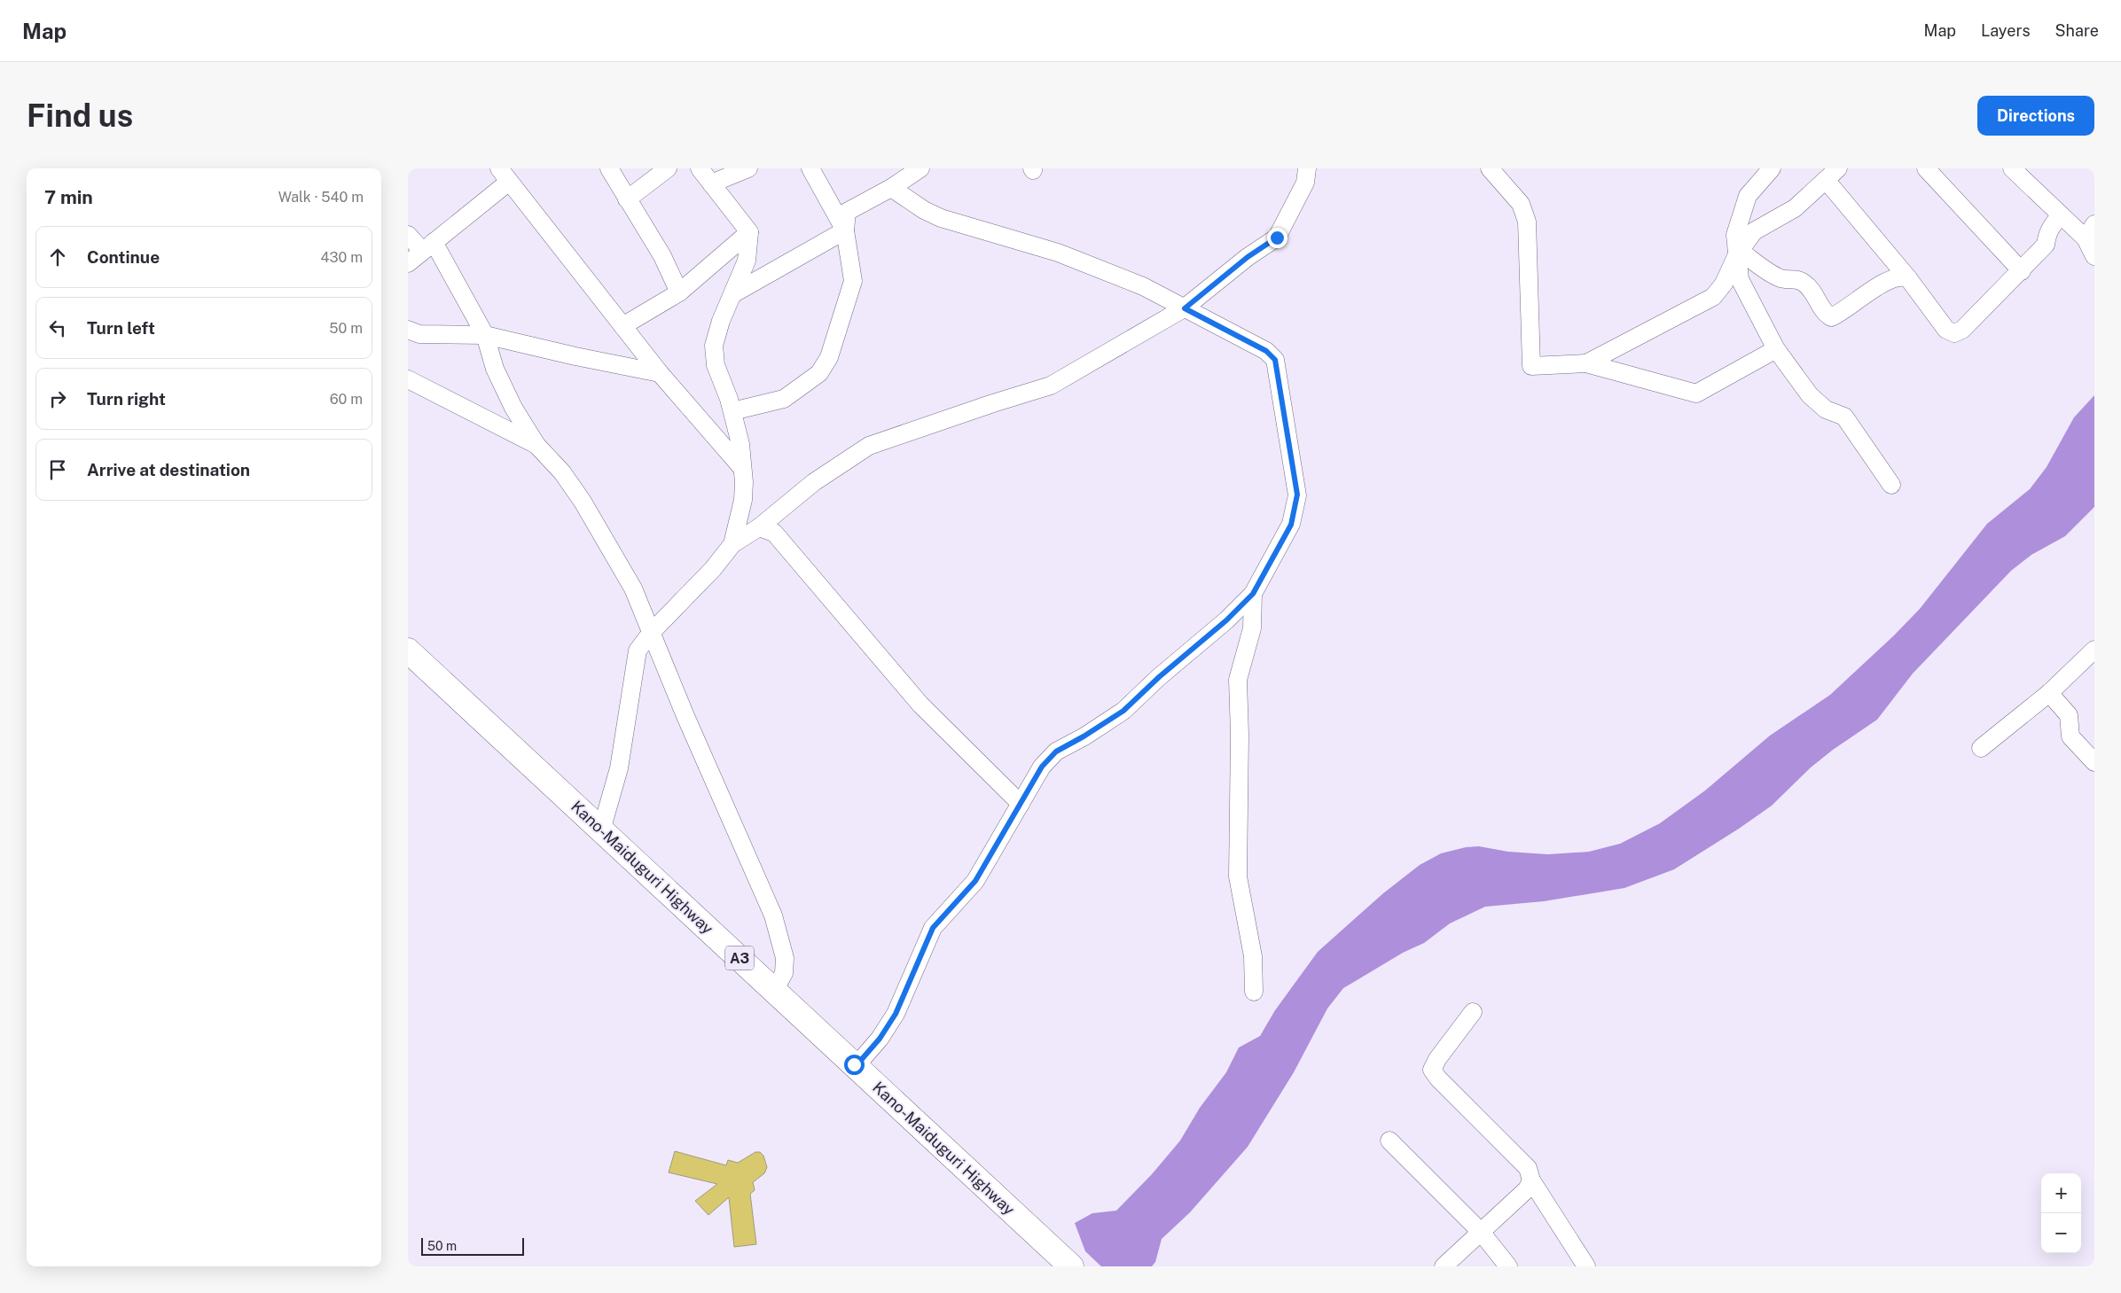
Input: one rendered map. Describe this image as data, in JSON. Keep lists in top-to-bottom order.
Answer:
{
  "streets": {
    "highway": ["Kano-Maiduguri Highway", "A3"]
  },
  "scale_bar": "50 m",
  "page": {
    "header": "Map",
    "nav": ["Map", "Layers", "Share"],
    "buttons": "Directions",
    "title": "Find us",
    "heading": ["7 min", "Walk · 540 m"],
    "list": [
      ["Continue", "430 m"],
      ["Turn left", "50 m"],
      ["Turn right", "60 m"],
      "Arrive at destination"
    ],
    "map_buttons": ["+", "−"],
    "scale": "50 m"
  }
}
